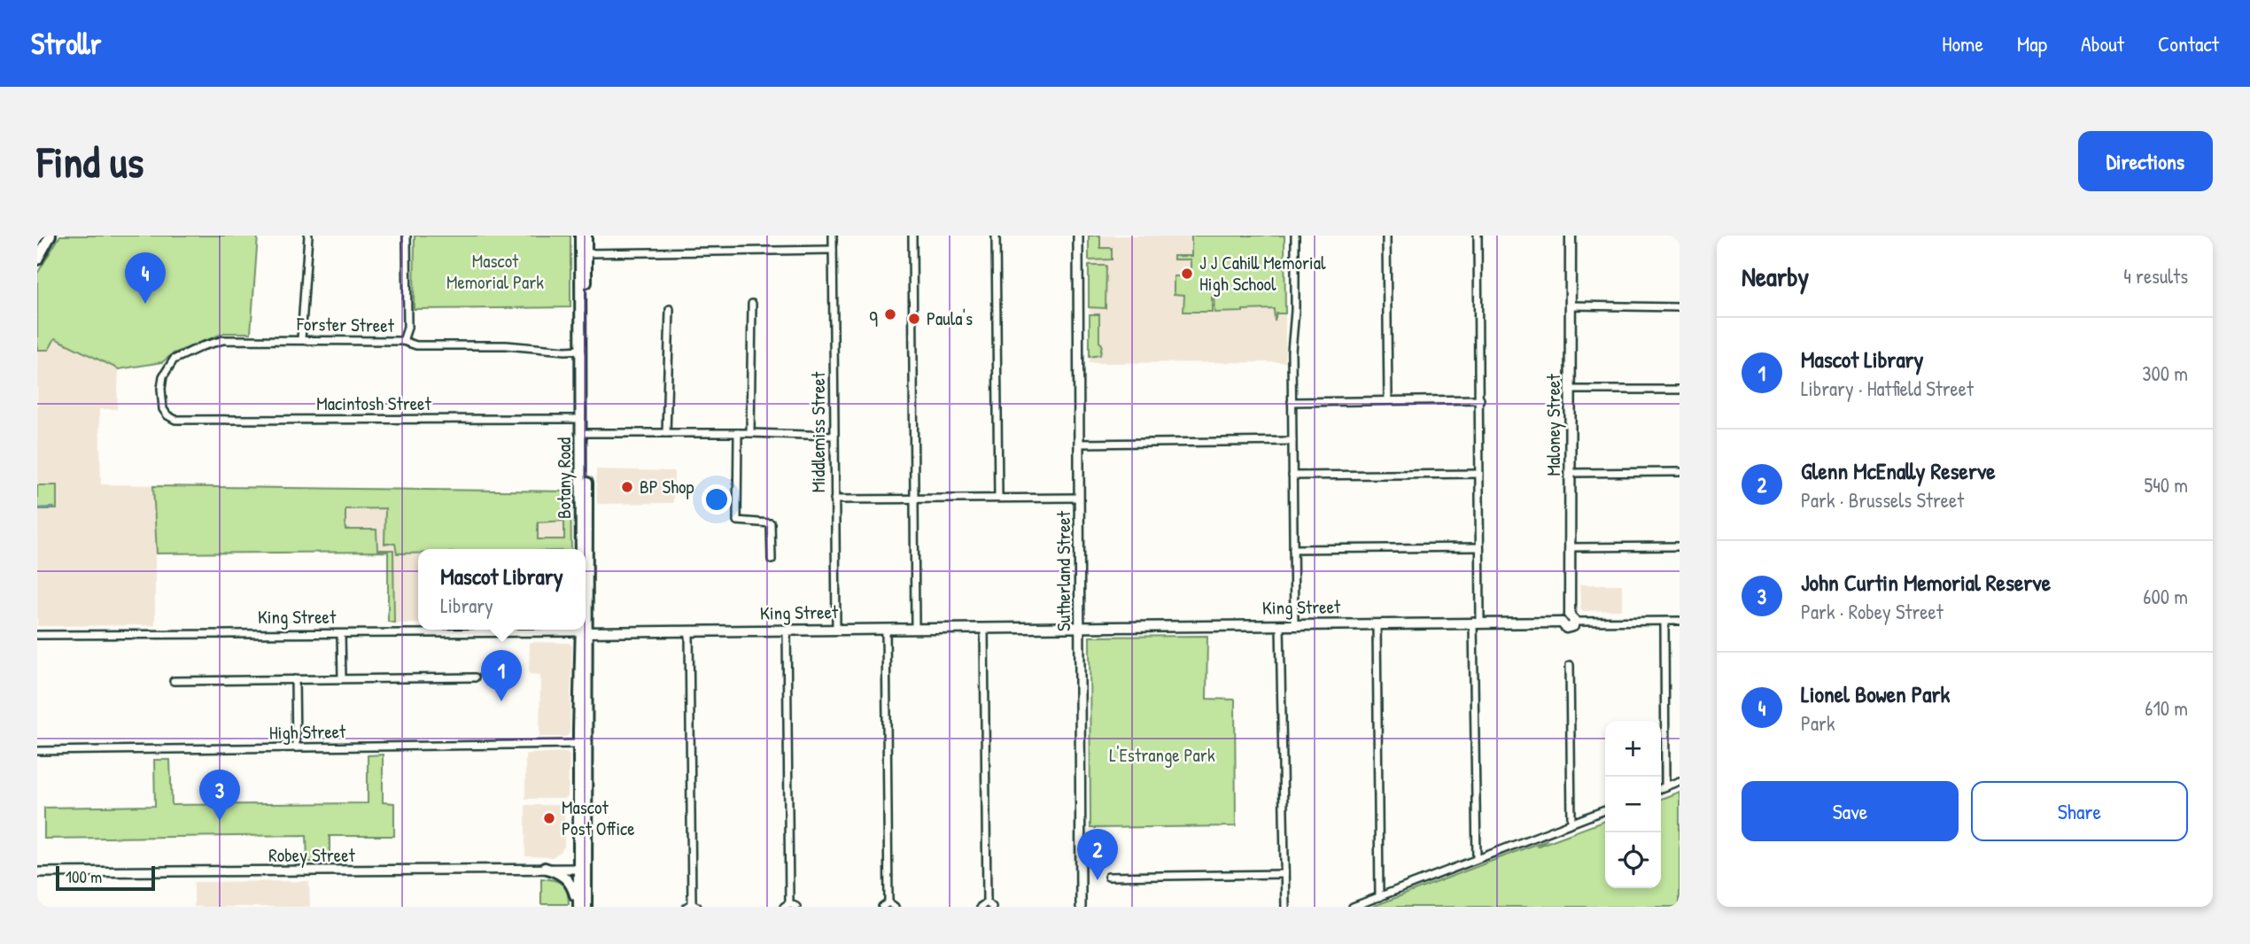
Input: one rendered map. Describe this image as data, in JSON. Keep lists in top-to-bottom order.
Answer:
{
  "streets": {
    "main road": ["Maloney Street", "Botany Road", "King Street"],
    "street": [
      "Forster Street",
      "Macintosh Street",
      "Middlemiss Street",
      "Sutherland Street",
      "High Street",
      "Robey Street"
    ]
  },
  "crossings": [
    ["Forster Street", "Macintosh Street"],
    ["Forster Street", "Botany Road"],
    ["Macintosh Street", "Botany Road"],
    ["Maloney Street", "King Street"],
    ["Middlemiss Street", "King Street"],
    ["Botany Road", "King Street"],
    ["Botany Road", "High Street"],
    ["Botany Road", "Robey Street"],
    ["Sutherland Street", "King Street"]
  ],
  "parks": ["Mascot Memorial Park", "L'Estrange Park"],
  "places": [
    "J J Cahill Memorial High School",
    "q",
    "Paula's",
    "BP Shop",
    "Mascot Post Office"
  ],
  "scale_bar": "100 m",
  "page": {
    "header": "Strollr",
    "nav": [
      "Home",
      "Map",
      "About",
      "Contact"
    ],
    "buttons": [
      "Directions",
      ["Save", "Share"]
    ],
    "title": "Find us",
    "heading": ["Nearby", "4 results"],
    "pins": [
      "4",
      "1",
      "3",
      "2"
    ],
    "list": [
      {
        "mark": "1",
        "name": "Mascot Library",
        "note": "Library · Hatfield Street",
        "value": "300 m"
      },
      {
        "mark": "2",
        "name": "Glenn McEnally Reserve",
        "note": "Park · Brussels Street",
        "value": "540 m"
      },
      {
        "mark": "3",
        "name": "John Curtin Memorial Reserve",
        "note": "Park · Robey Street",
        "value": "600 m"
      },
      {
        "mark": "4",
        "name": "Lionel Bowen Park",
        "note": "Park",
        "value": "610 m"
      }
    ],
    "popup": ["Mascot Library", "Library"],
    "map_buttons": ["+", "−"],
    "scale": "100 m"
  }
}
